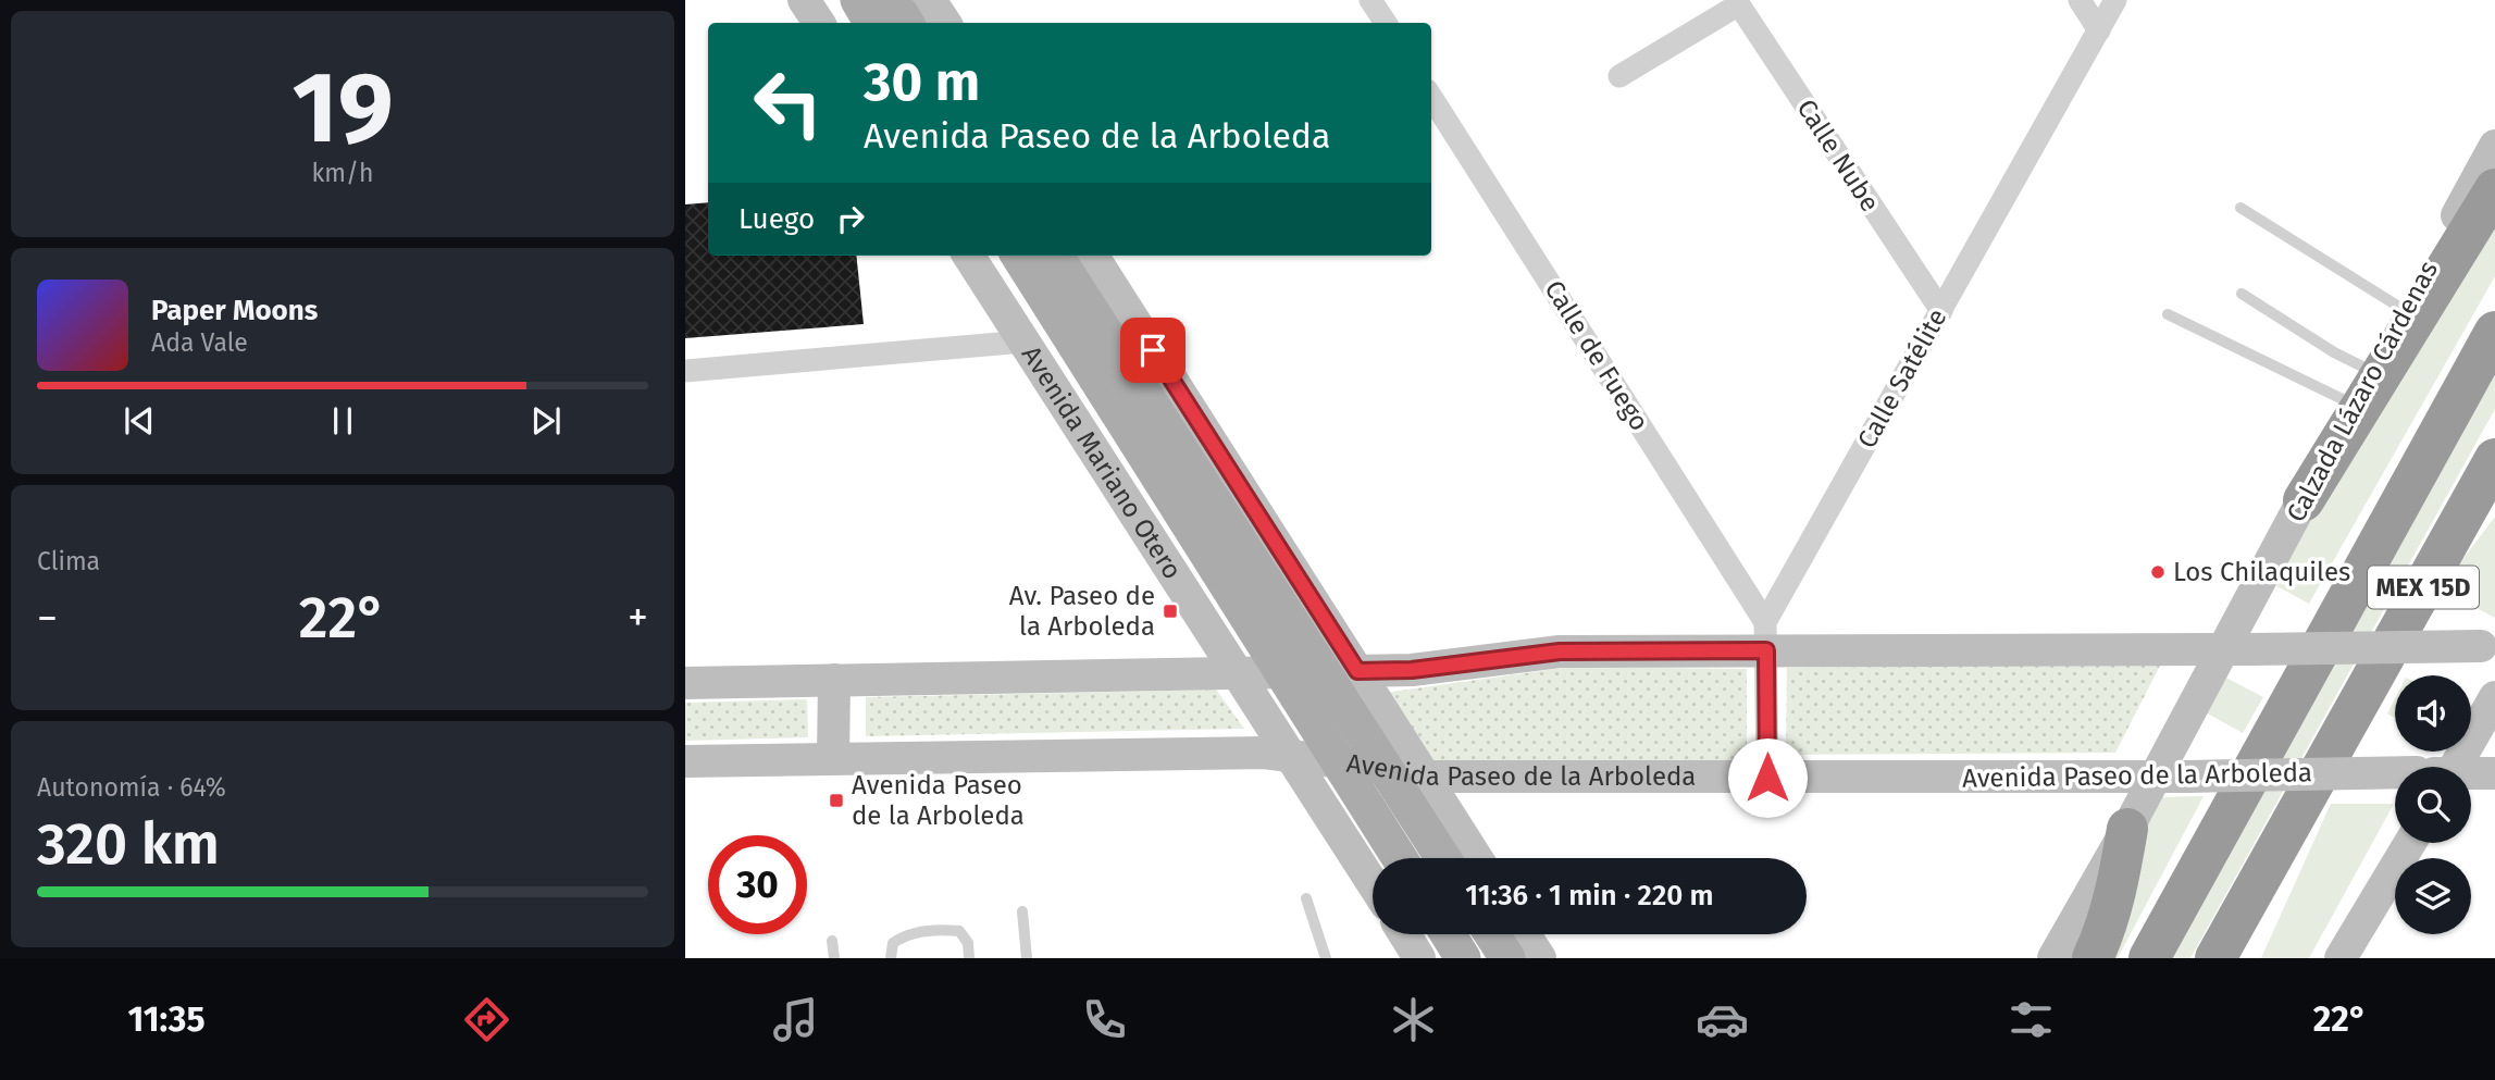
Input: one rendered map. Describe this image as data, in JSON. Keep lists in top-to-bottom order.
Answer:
{
  "streets": {
    "highway": ["MEX 15D"],
    "main road": ["Avenida Mariano Otero"],
    "street": [
      "Calle Nube",
      "Calle de Fuego",
      "Calle Satélite",
      "Calzada Lázaro Cárdenas",
      "Avenida Paseo de la Arboleda"
    ]
  },
  "crossings": [
    ["Calle Nube", "Calle Satélite"],
    ["Calle de Fuego", "Calle Satélite"],
    ["Calzada Lázaro Cárdenas", "Avenida Paseo de la Arboleda"],
    ["Avenida Mariano Otero", "Avenida Paseo de la Arboleda"]
  ],
  "places": {
    "other": ["Los Chilaquiles"],
    "transit": ["Av. Paseo de la Arboleda", "Avenida Paseo de la Arboleda"]
  },
  "page": {
    "tile": [
      ["19", "km/h"],
      "Clima",
      ["Autonomía · 64%", "320 km"]
    ],
    "turn": ["30 m", "Avenida Paseo de la Arboleda"],
    "then": "Luego",
    "song": ["Paper Moons", "Ada Vale"],
    "heat": ["−", "22°", "+"],
    "limit": "30",
    "trip": "11:36 · 1 min · 220 m",
    "tabs": ["11:35", "22°"]
  }
}
